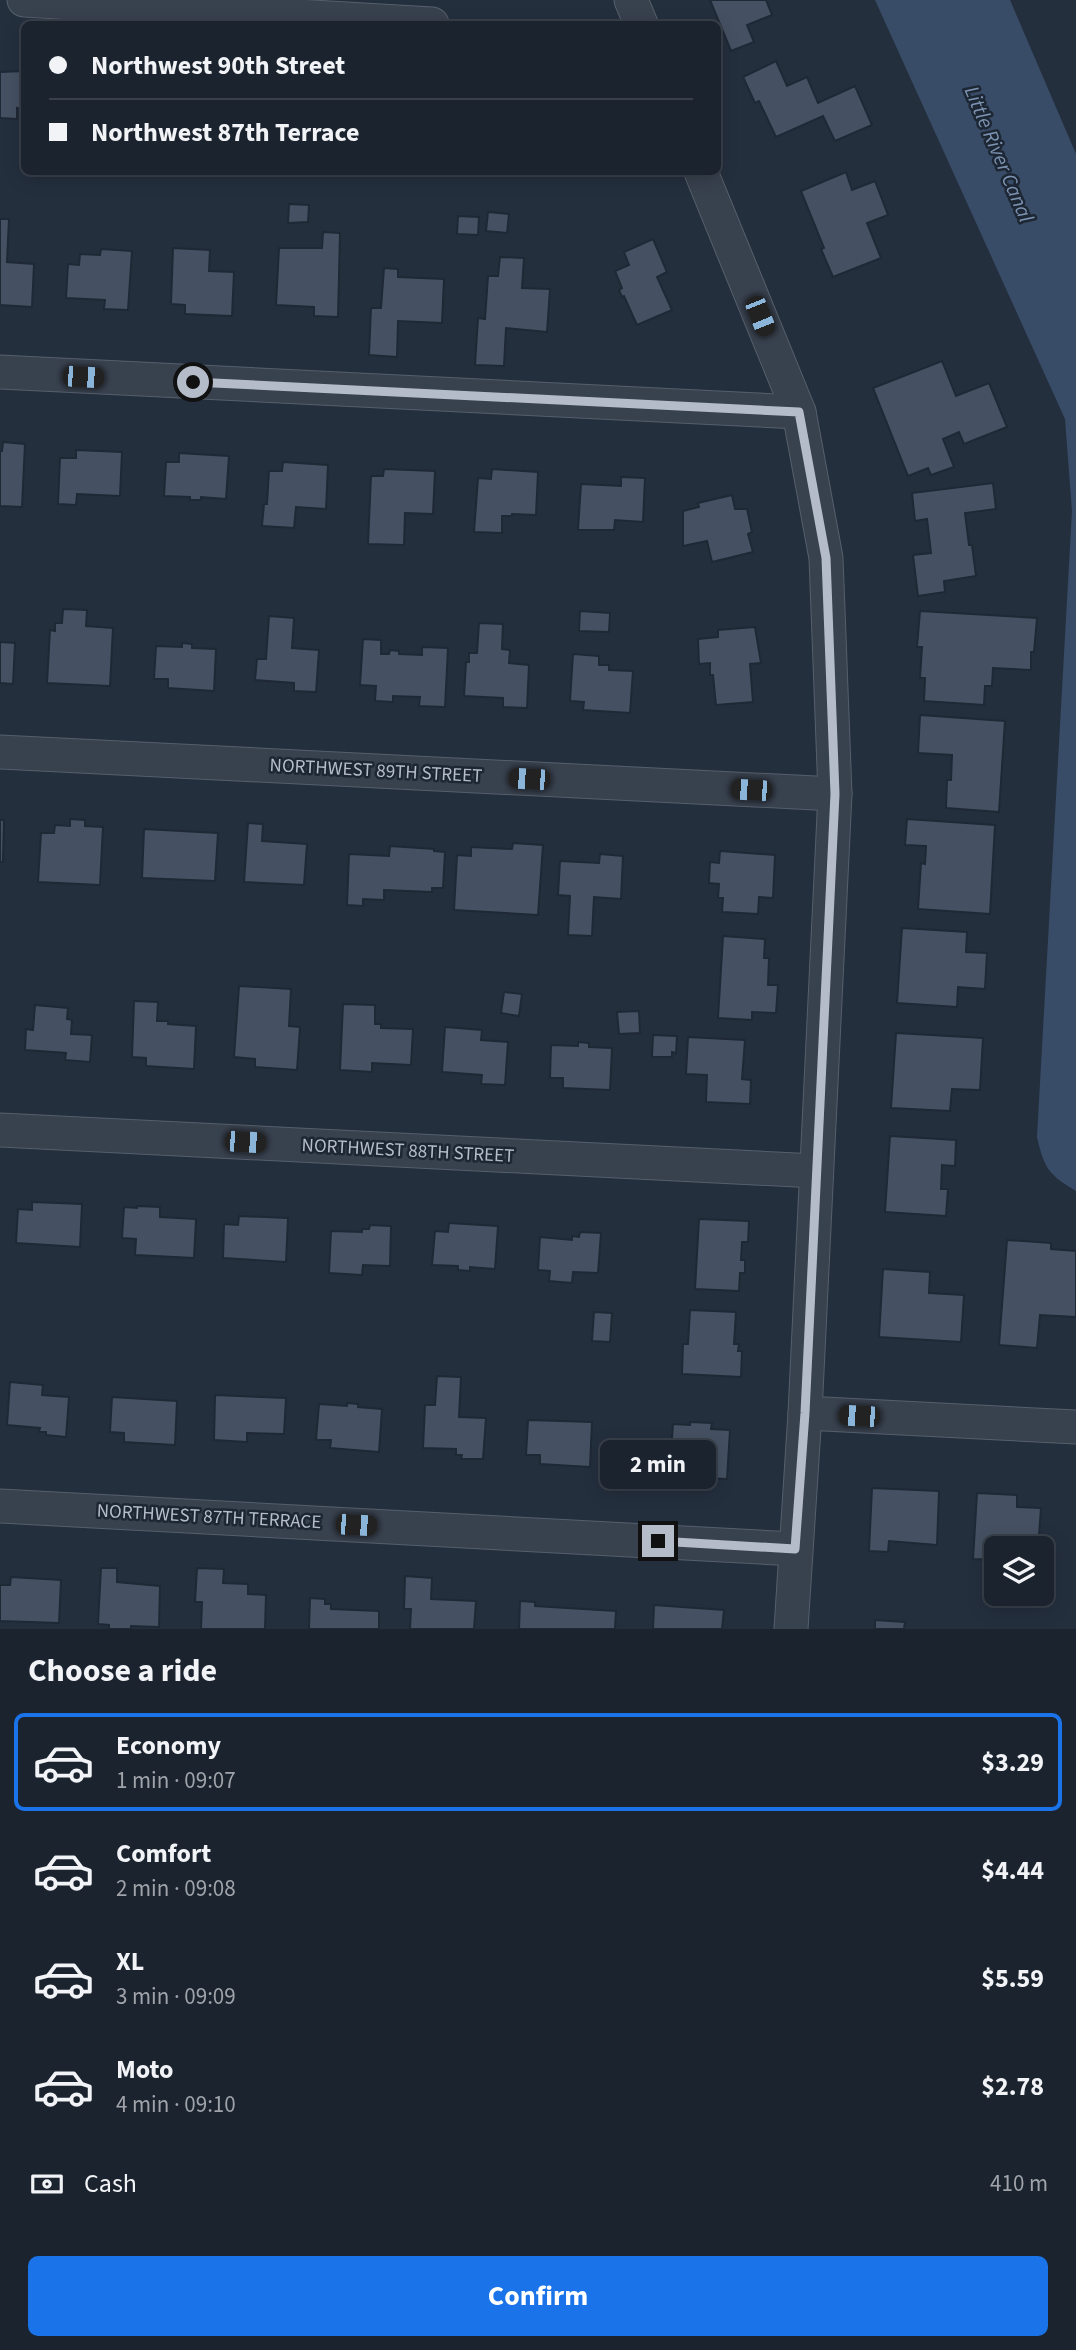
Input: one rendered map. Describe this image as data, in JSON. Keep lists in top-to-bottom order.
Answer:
{
  "streets": {
    "street": ["NORTHWEST 89TH STREET", "NORTHWEST 88TH STREET", "NORTHWEST 87TH TERRACE"]
  },
  "water": ["Little River Canal"],
  "page": {
    "banner": ["Northwest 90th Street", "Northwest 87th Terrace"],
    "bubble": "2 min",
    "heading": "Choose a ride",
    "list": [
      {
        "name": "Economy",
        "note": "1 min · 09:07",
        "value": "$3.29"
      },
      {
        "name": "Comfort",
        "note": "2 min · 09:08",
        "value": "$4.44"
      },
      {
        "name": "XL",
        "note": "3 min · 09:09",
        "value": "$5.59"
      },
      {
        "name": "Moto",
        "note": "4 min · 09:10",
        "value": "$2.78"
      }
    ],
    "pay": ["Cash", "410 m"],
    "buttons": "Confirm"
  }
}
